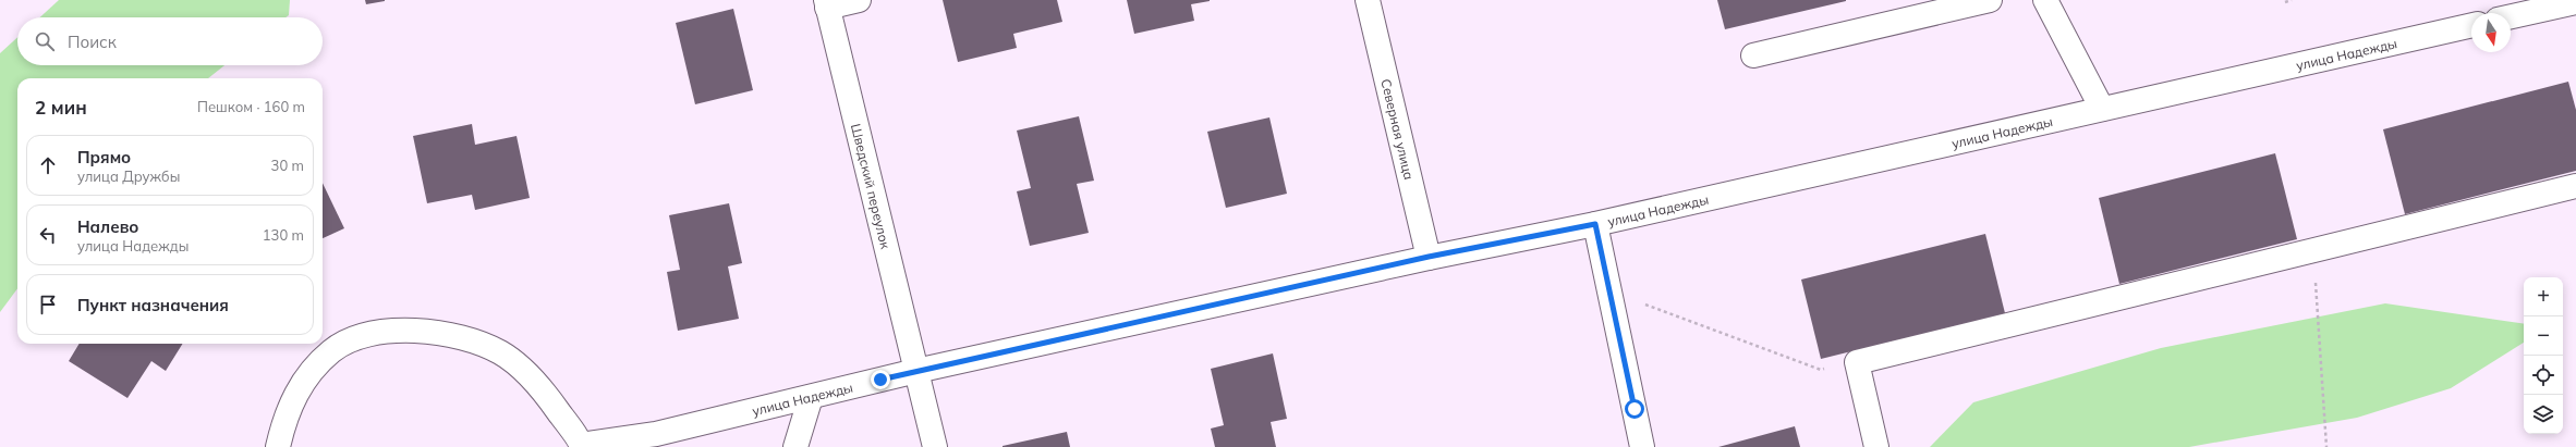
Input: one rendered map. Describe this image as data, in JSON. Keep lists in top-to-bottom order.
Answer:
{
  "streets": {
    "street": ["улица Надежды", "Северная улица", "Шведский переулок"]
  },
  "crossings": [
    ["улица Надежды", "Северная улица"],
    ["улица Надежды", "Шведский переулок"]
  ],
  "north": "bottom",
  "page": {
    "search": "Поиск",
    "heading": ["2 мин", "Пешком · 160 m"],
    "list": [
      ["Прямо", "улица Дружбы", "30 m"],
      ["Налево", "улица Надежды", "130 m"],
      "Пункт назначения"
    ],
    "map_buttons": ["+", "−"]
  }
}
